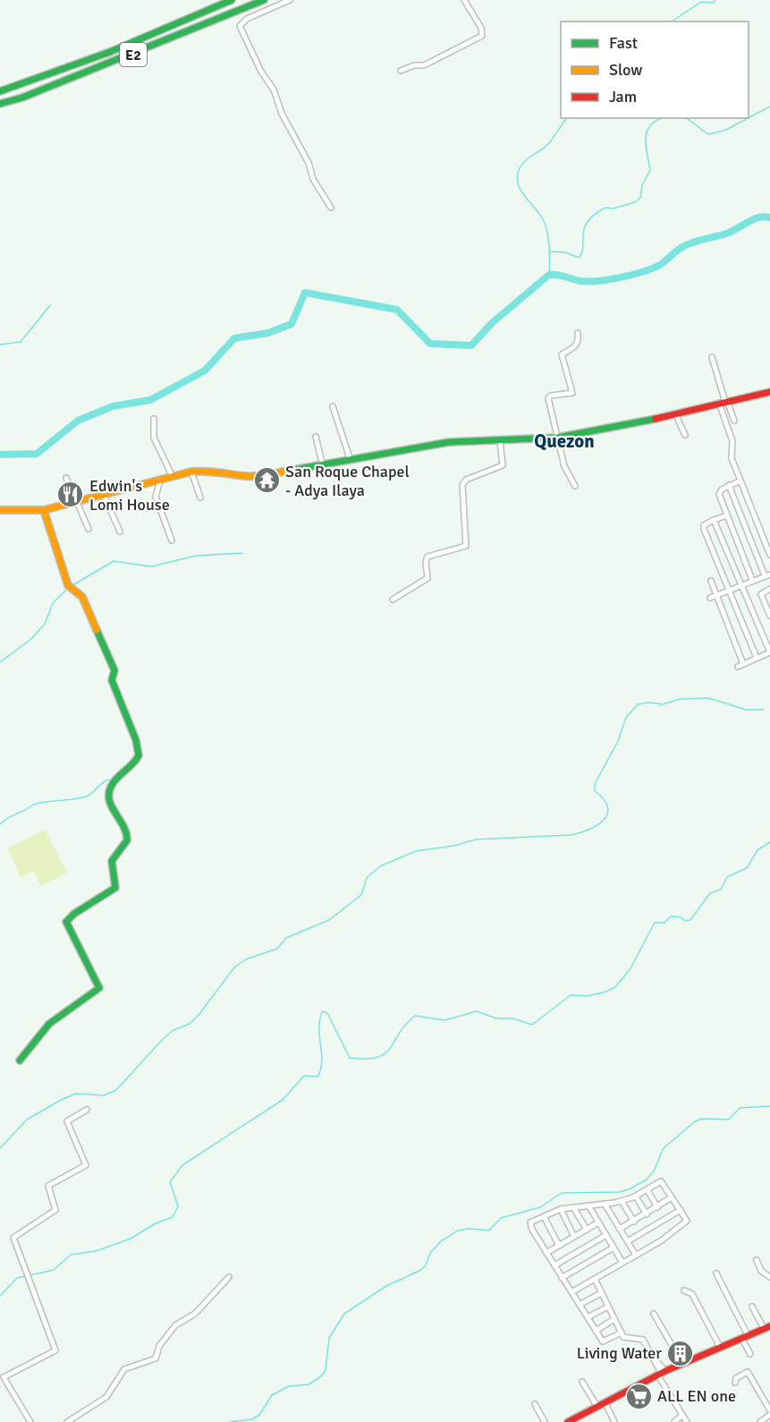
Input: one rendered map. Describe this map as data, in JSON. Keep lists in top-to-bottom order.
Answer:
{
  "streets": {
    "main road": ["E2"]
  },
  "districts": ["Quezon"],
  "places": {
    "temple": ["San Roque Chapel - Adya Ilaya"],
    "restaurant": ["Edwin's Lomi House"],
    "building": ["Living Water"],
    "supermarket": ["ALL EN one"]
  },
  "legend": ["Fast", "Slow", "Jam"]
}
